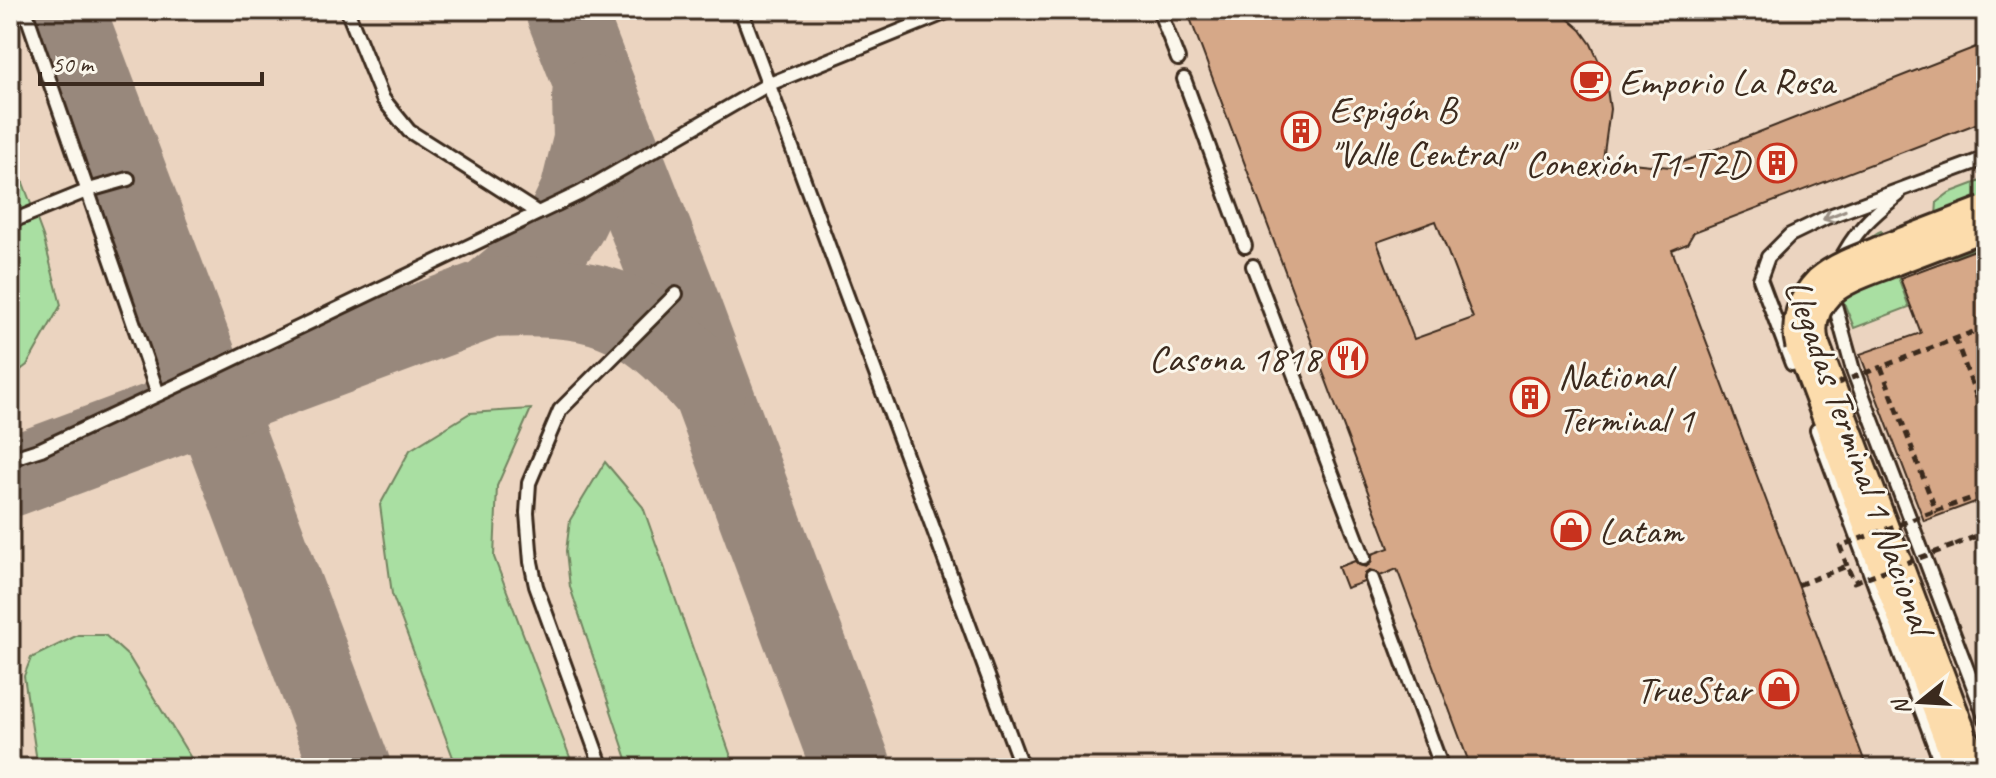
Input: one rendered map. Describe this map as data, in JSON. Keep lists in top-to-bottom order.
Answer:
{
  "streets": {
    "lane": ["Llegadas Terminal 1 Nacional"]
  },
  "places": {
    "cafe": ["Emporio La Rosa"],
    "building": ["Espigón B \"Valle Central\"", "Conexión T1-T2D", "National Terminal 1"],
    "restaurant": ["Casona 1818"],
    "shop": ["Latam", "TrueStar"]
  },
  "scale_bar": "50 m",
  "north": "left"
}
